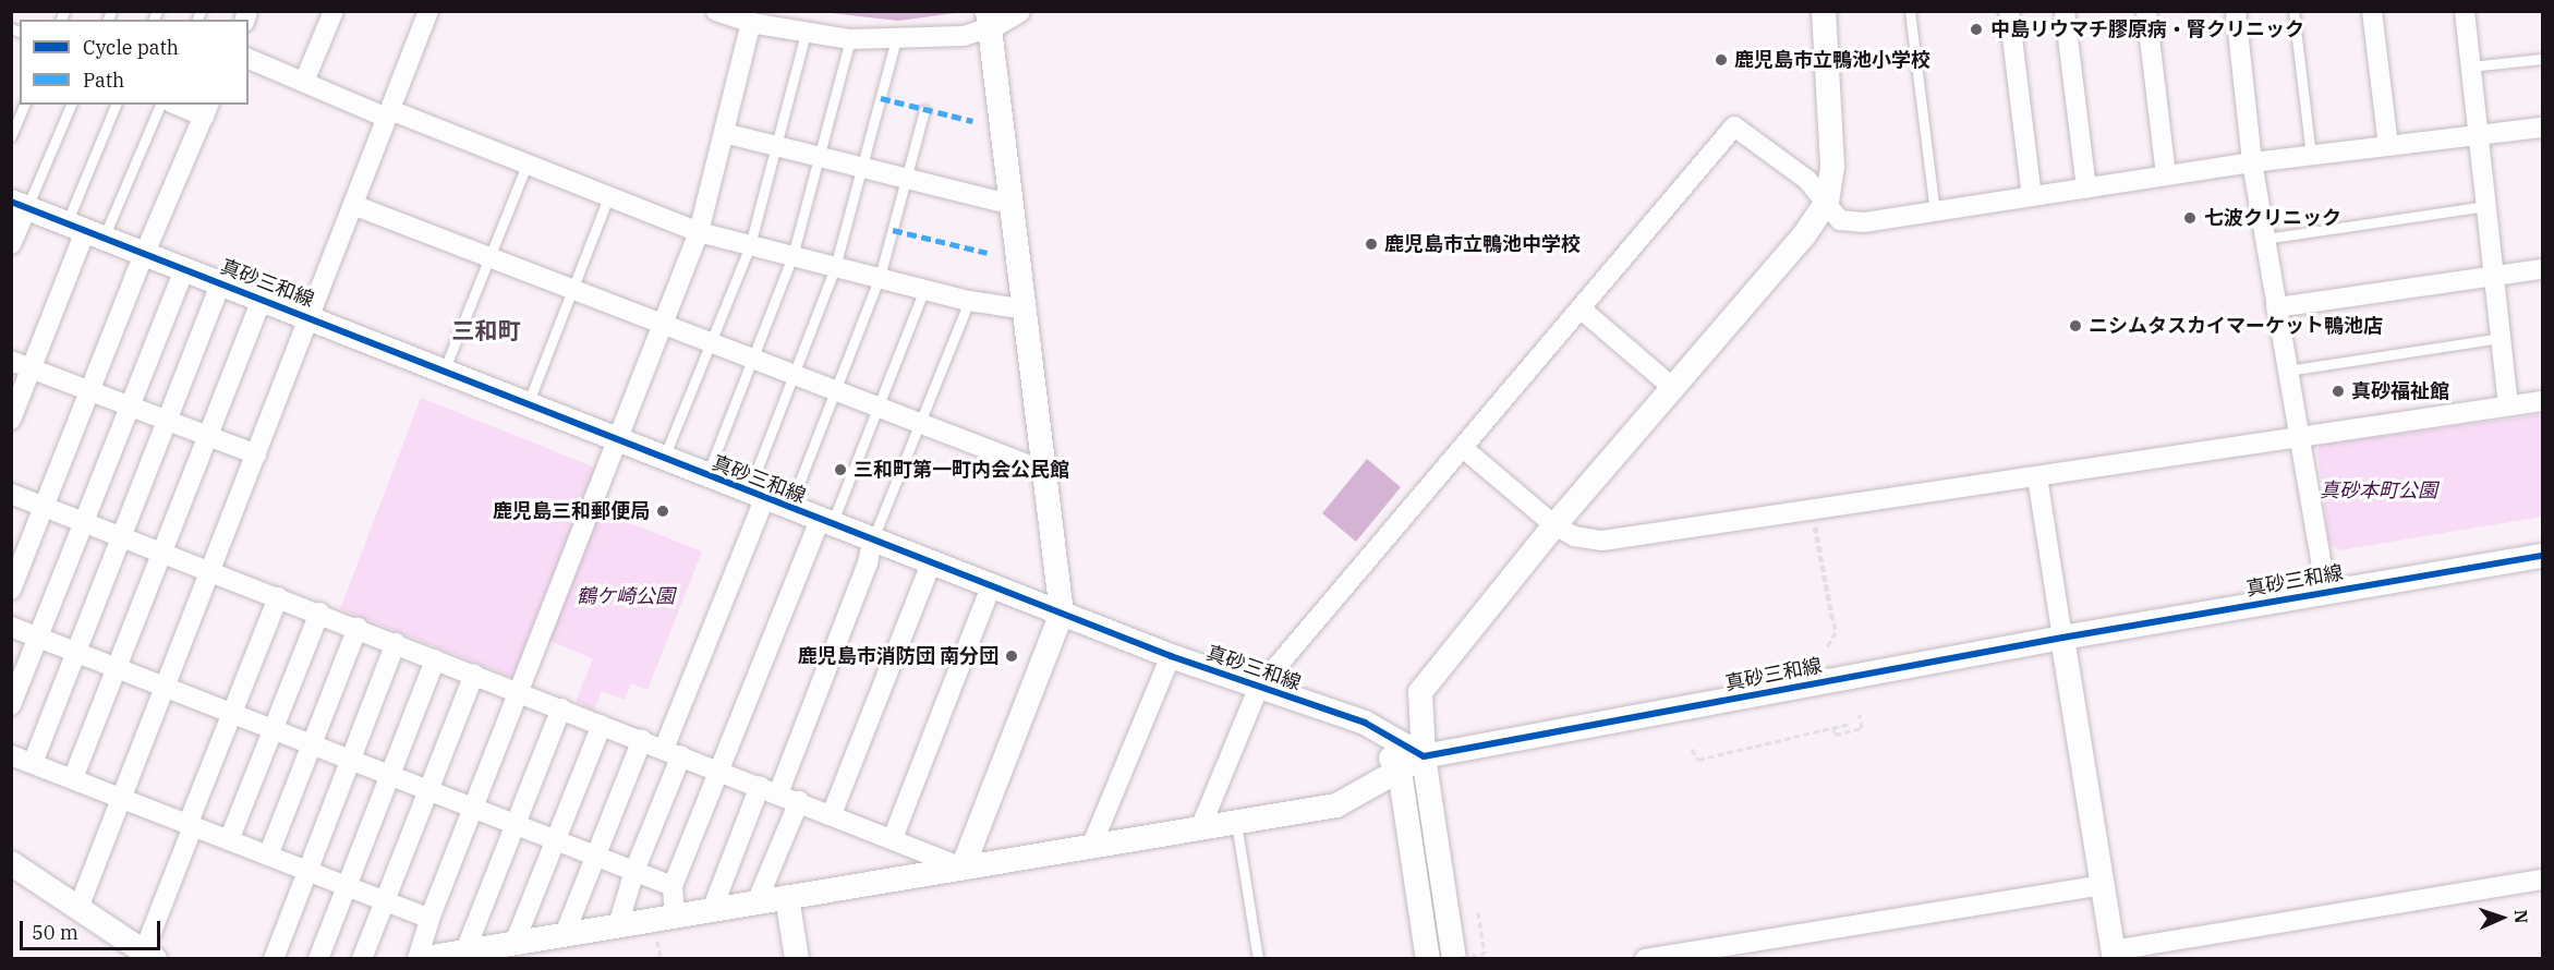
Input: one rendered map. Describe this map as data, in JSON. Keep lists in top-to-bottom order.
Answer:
{
  "streets": {
    "street": ["真砂三和線"]
  },
  "districts": ["三和町"],
  "parks": ["真砂本町公園", "鶴ケ崎公園"],
  "places": [
    "中島リウマチ膠原病・腎クリニック",
    "鹿児島市立鴨池小学校",
    "七波クリニック",
    "鹿児島市立鴨池中学校",
    "ニシムタスカイマーケット鴨池店",
    "真砂福祉館",
    "三和町第一町内会公民館",
    "鹿児島三和郵便局",
    "鹿児島市消防団 南分団"
  ],
  "legend": ["Cycle path", "Path"],
  "scale_bar": "50 m",
  "north": "right"
}
